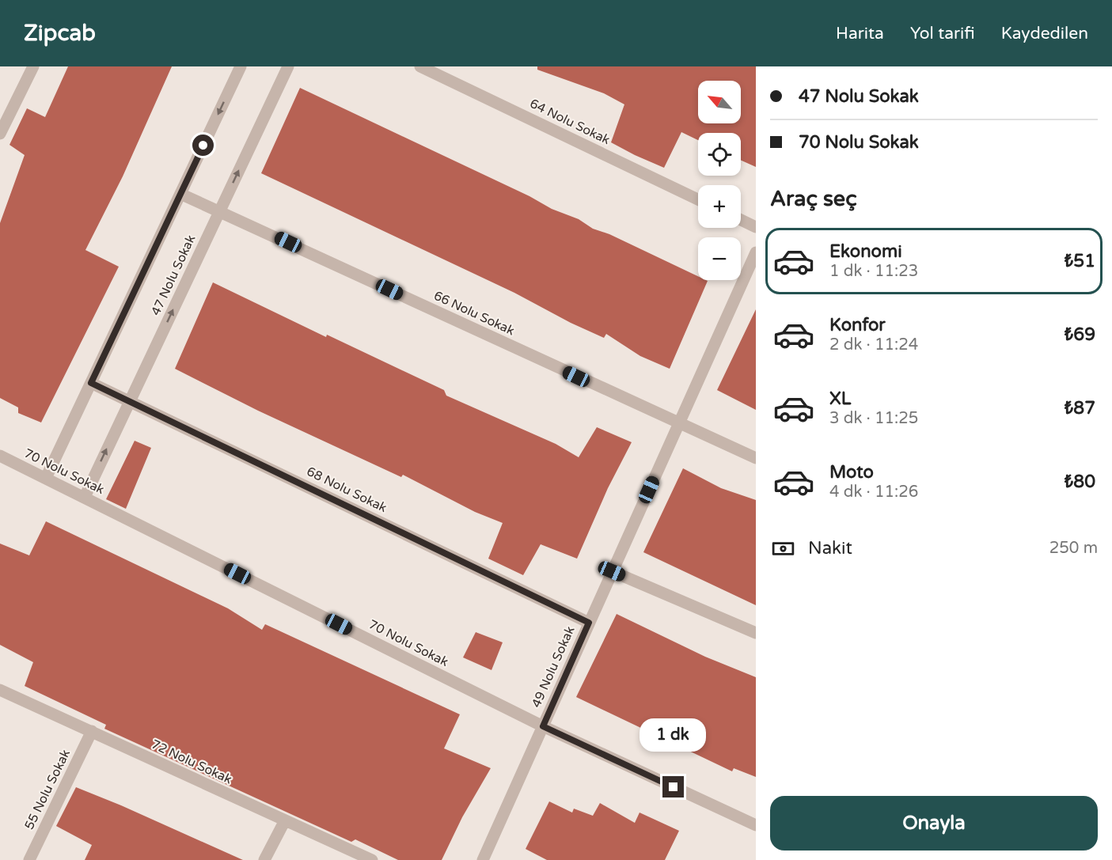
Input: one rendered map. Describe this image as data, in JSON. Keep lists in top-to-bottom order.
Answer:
{
  "streets": {
    "street": [
      "64 Nolu Sokak",
      "47 Nolu Sokak",
      "66 Nolu Sokak",
      "70 Nolu Sokak",
      "68 Nolu Sokak",
      "49 Nolu Sokak",
      "72 Nolu Sokak",
      "55 Nolu Sokak"
    ]
  },
  "crossings": [
    ["47 Nolu Sokak", "66 Nolu Sokak"],
    ["47 Nolu Sokak", "70 Nolu Sokak"],
    ["47 Nolu Sokak", "68 Nolu Sokak"],
    ["66 Nolu Sokak", "49 Nolu Sokak"],
    ["70 Nolu Sokak", "49 Nolu Sokak"],
    ["68 Nolu Sokak", "49 Nolu Sokak"],
    ["72 Nolu Sokak", "55 Nolu Sokak"]
  ],
  "north": "top left",
  "page": {
    "header": "Zipcab",
    "nav": ["Harita", "Yol tarifi", "Kaydedilen"],
    "banner": ["47 Nolu Sokak", "70 Nolu Sokak"],
    "map_buttons": ["+", "−"],
    "heading": "Araç seç",
    "list": [
      {
        "name": "Ekonomi",
        "note": "1 dk · 11:23",
        "value": "₺51"
      },
      {
        "name": "Konfor",
        "note": "2 dk · 11:24",
        "value": "₺69"
      },
      {
        "name": "XL",
        "note": "3 dk · 11:25",
        "value": "₺87"
      },
      {
        "name": "Moto",
        "note": "4 dk · 11:26",
        "value": "₺80"
      }
    ],
    "pay": ["Nakit", "250 m"],
    "bubble": "1 dk",
    "buttons": "Onayla"
  }
}
